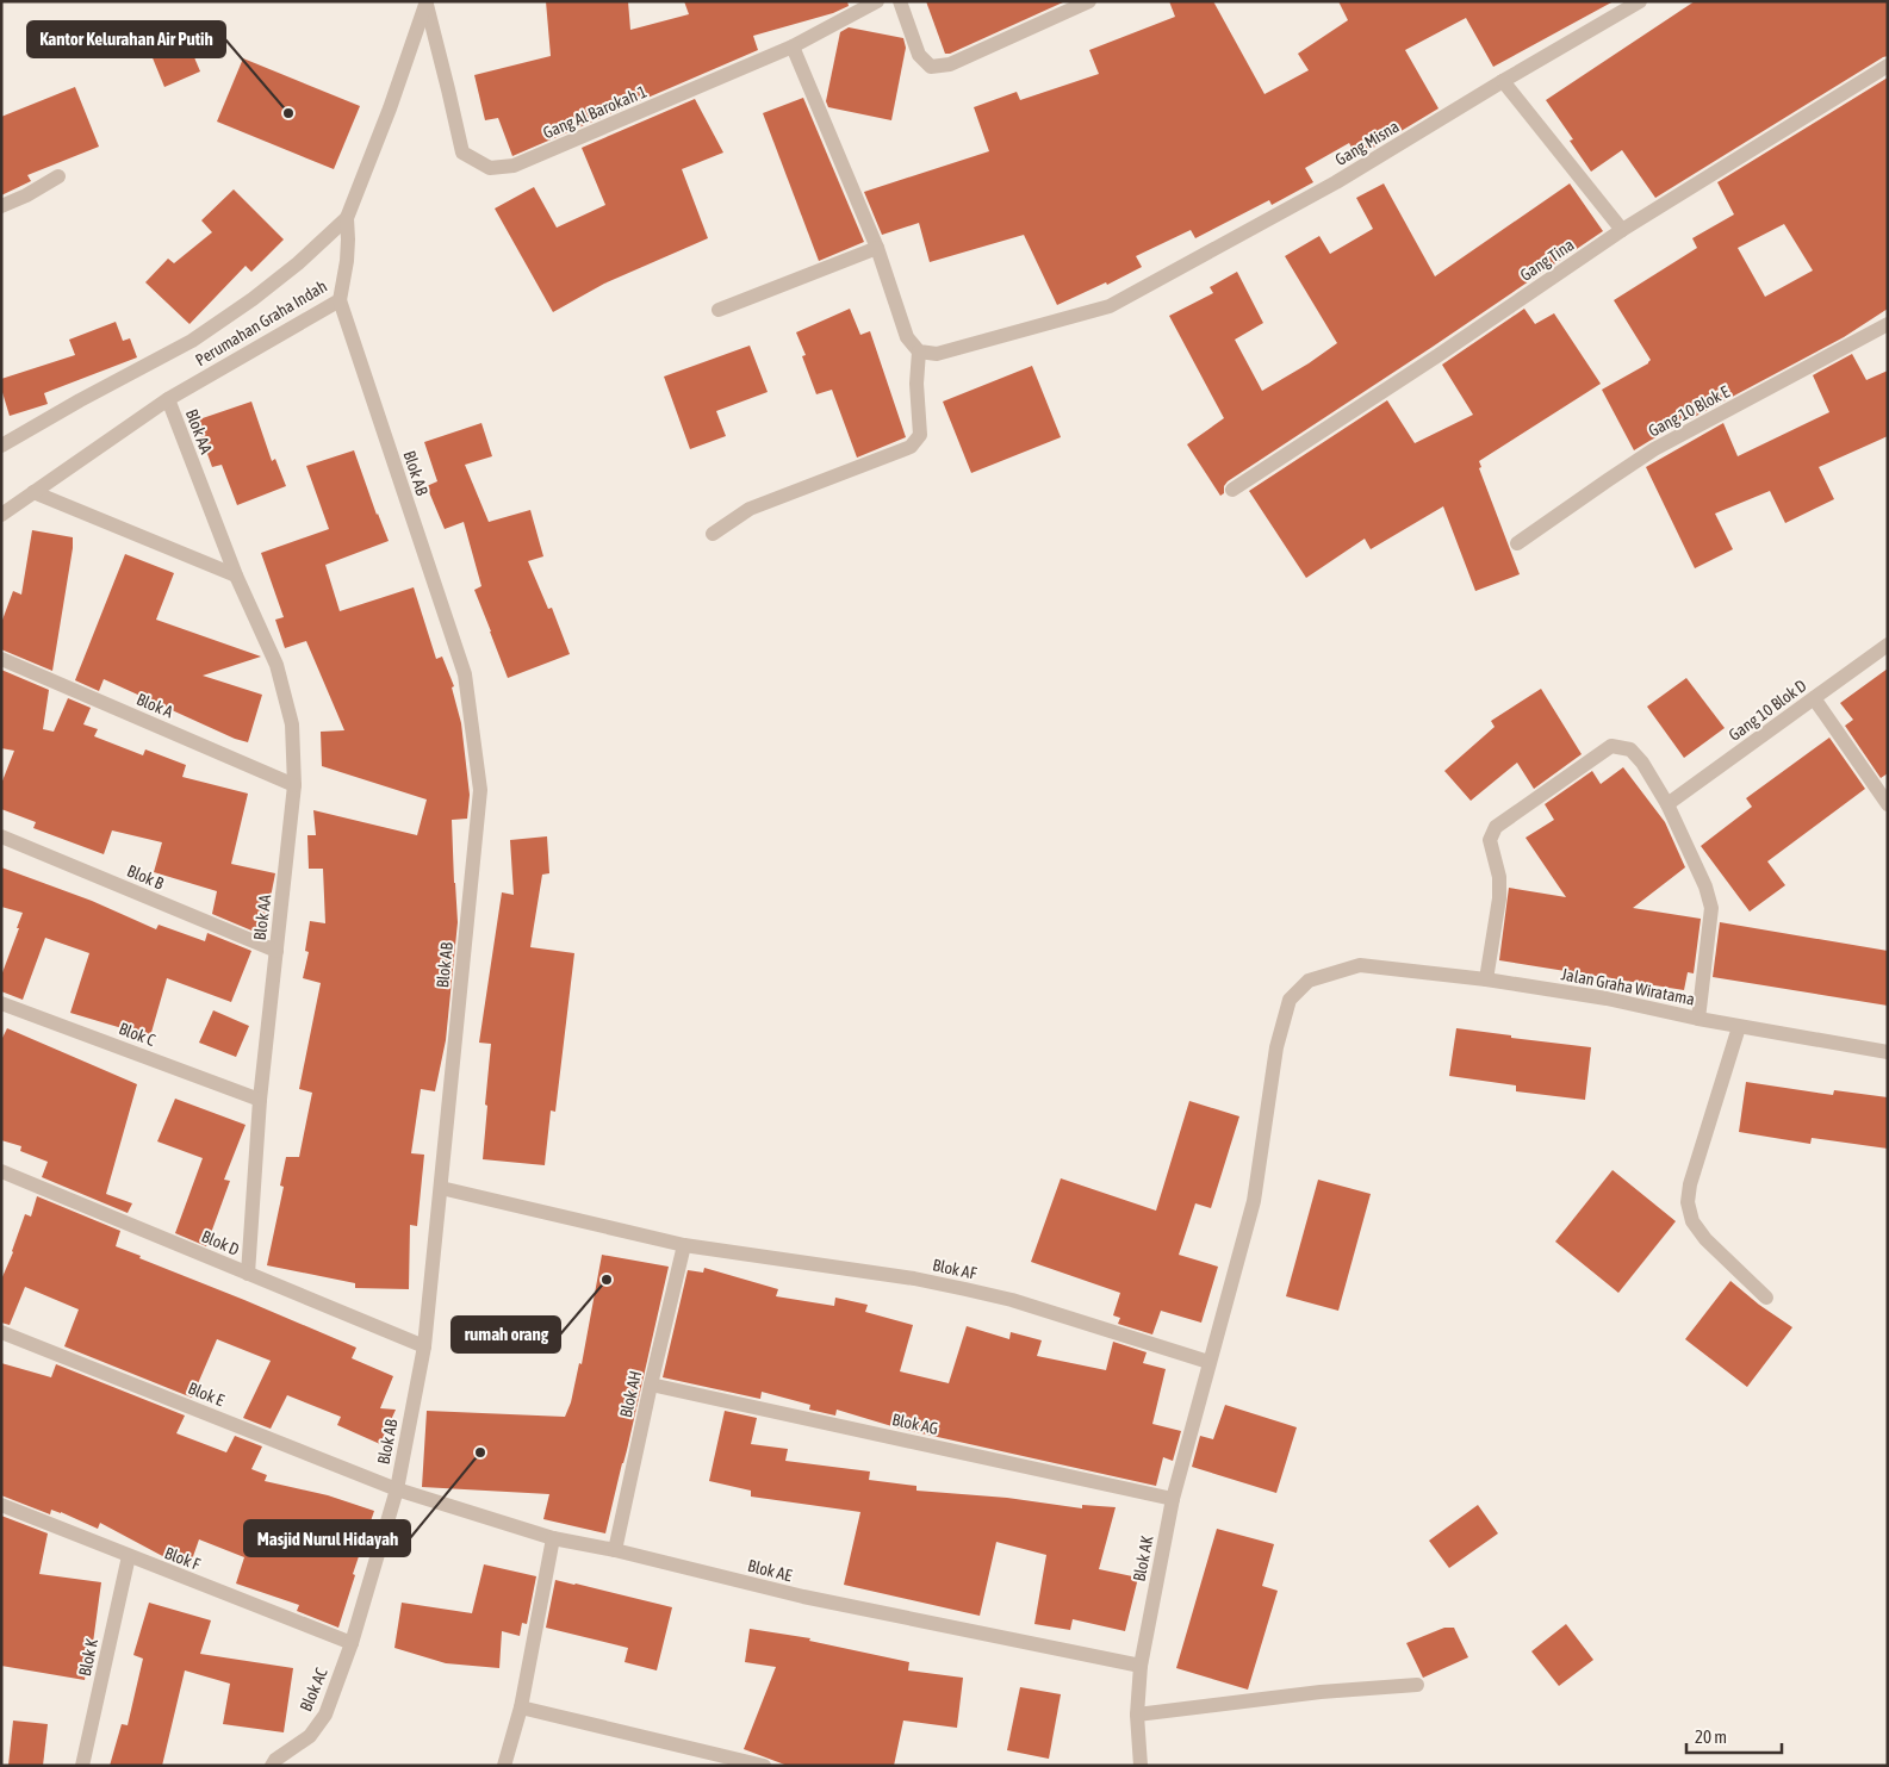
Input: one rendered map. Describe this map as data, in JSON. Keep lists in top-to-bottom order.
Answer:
{
  "streets": {
    "street": [
      "Gang Al Barokah 1",
      "Gang Misna",
      "Gang Tina",
      "Perumahan Graha Indah",
      "Gang 10 Blok E",
      "Blok AA",
      "Blok AB",
      "Blok A",
      "Gang 10 Blok D",
      "Blok B",
      "Jalan Graha Wiratama",
      "Blok C",
      "Blok D",
      "Blok AF",
      "Blok E",
      "Blok AH",
      "Blok AG",
      "Blok F",
      "Blok AK",
      "Blok AE",
      "Blok K",
      "Blok AC"
    ]
  },
  "crossings": [
    ["Gang Al Barokah 1", "Perumahan Graha Indah"],
    ["Perumahan Graha Indah", "Blok AA"],
    ["Perumahan Graha Indah", "Blok AB"],
    ["Blok AA", "Blok A"],
    ["Blok AA", "Blok B"],
    ["Blok AA", "Blok C"],
    ["Blok AA", "Blok D"],
    ["Blok AB", "Blok D"],
    ["Blok AB", "Blok AF"],
    ["Blok AB", "Blok E"],
    ["Blok AB", "Blok F"],
    ["Blok AB", "Blok AE"],
    ["Blok AB", "Blok AC"],
    ["Jalan Graha Wiratama", "Blok AK"],
    ["Blok AF", "Blok AH"],
    ["Blok AF", "Blok AK"],
    ["Blok E", "Blok AE"],
    ["Blok AH", "Blok AG"],
    ["Blok AH", "Blok AE"],
    ["Blok AG", "Blok AK"],
    ["Blok F", "Blok K"],
    ["Blok F", "Blok AC"],
    ["Blok AK", "Blok AE"]
  ],
  "places": ["Kantor Kelurahan Air Putih", "rumah orang", "Masjid Nurul Hidayah"],
  "scale_bar": "20 m"
}
